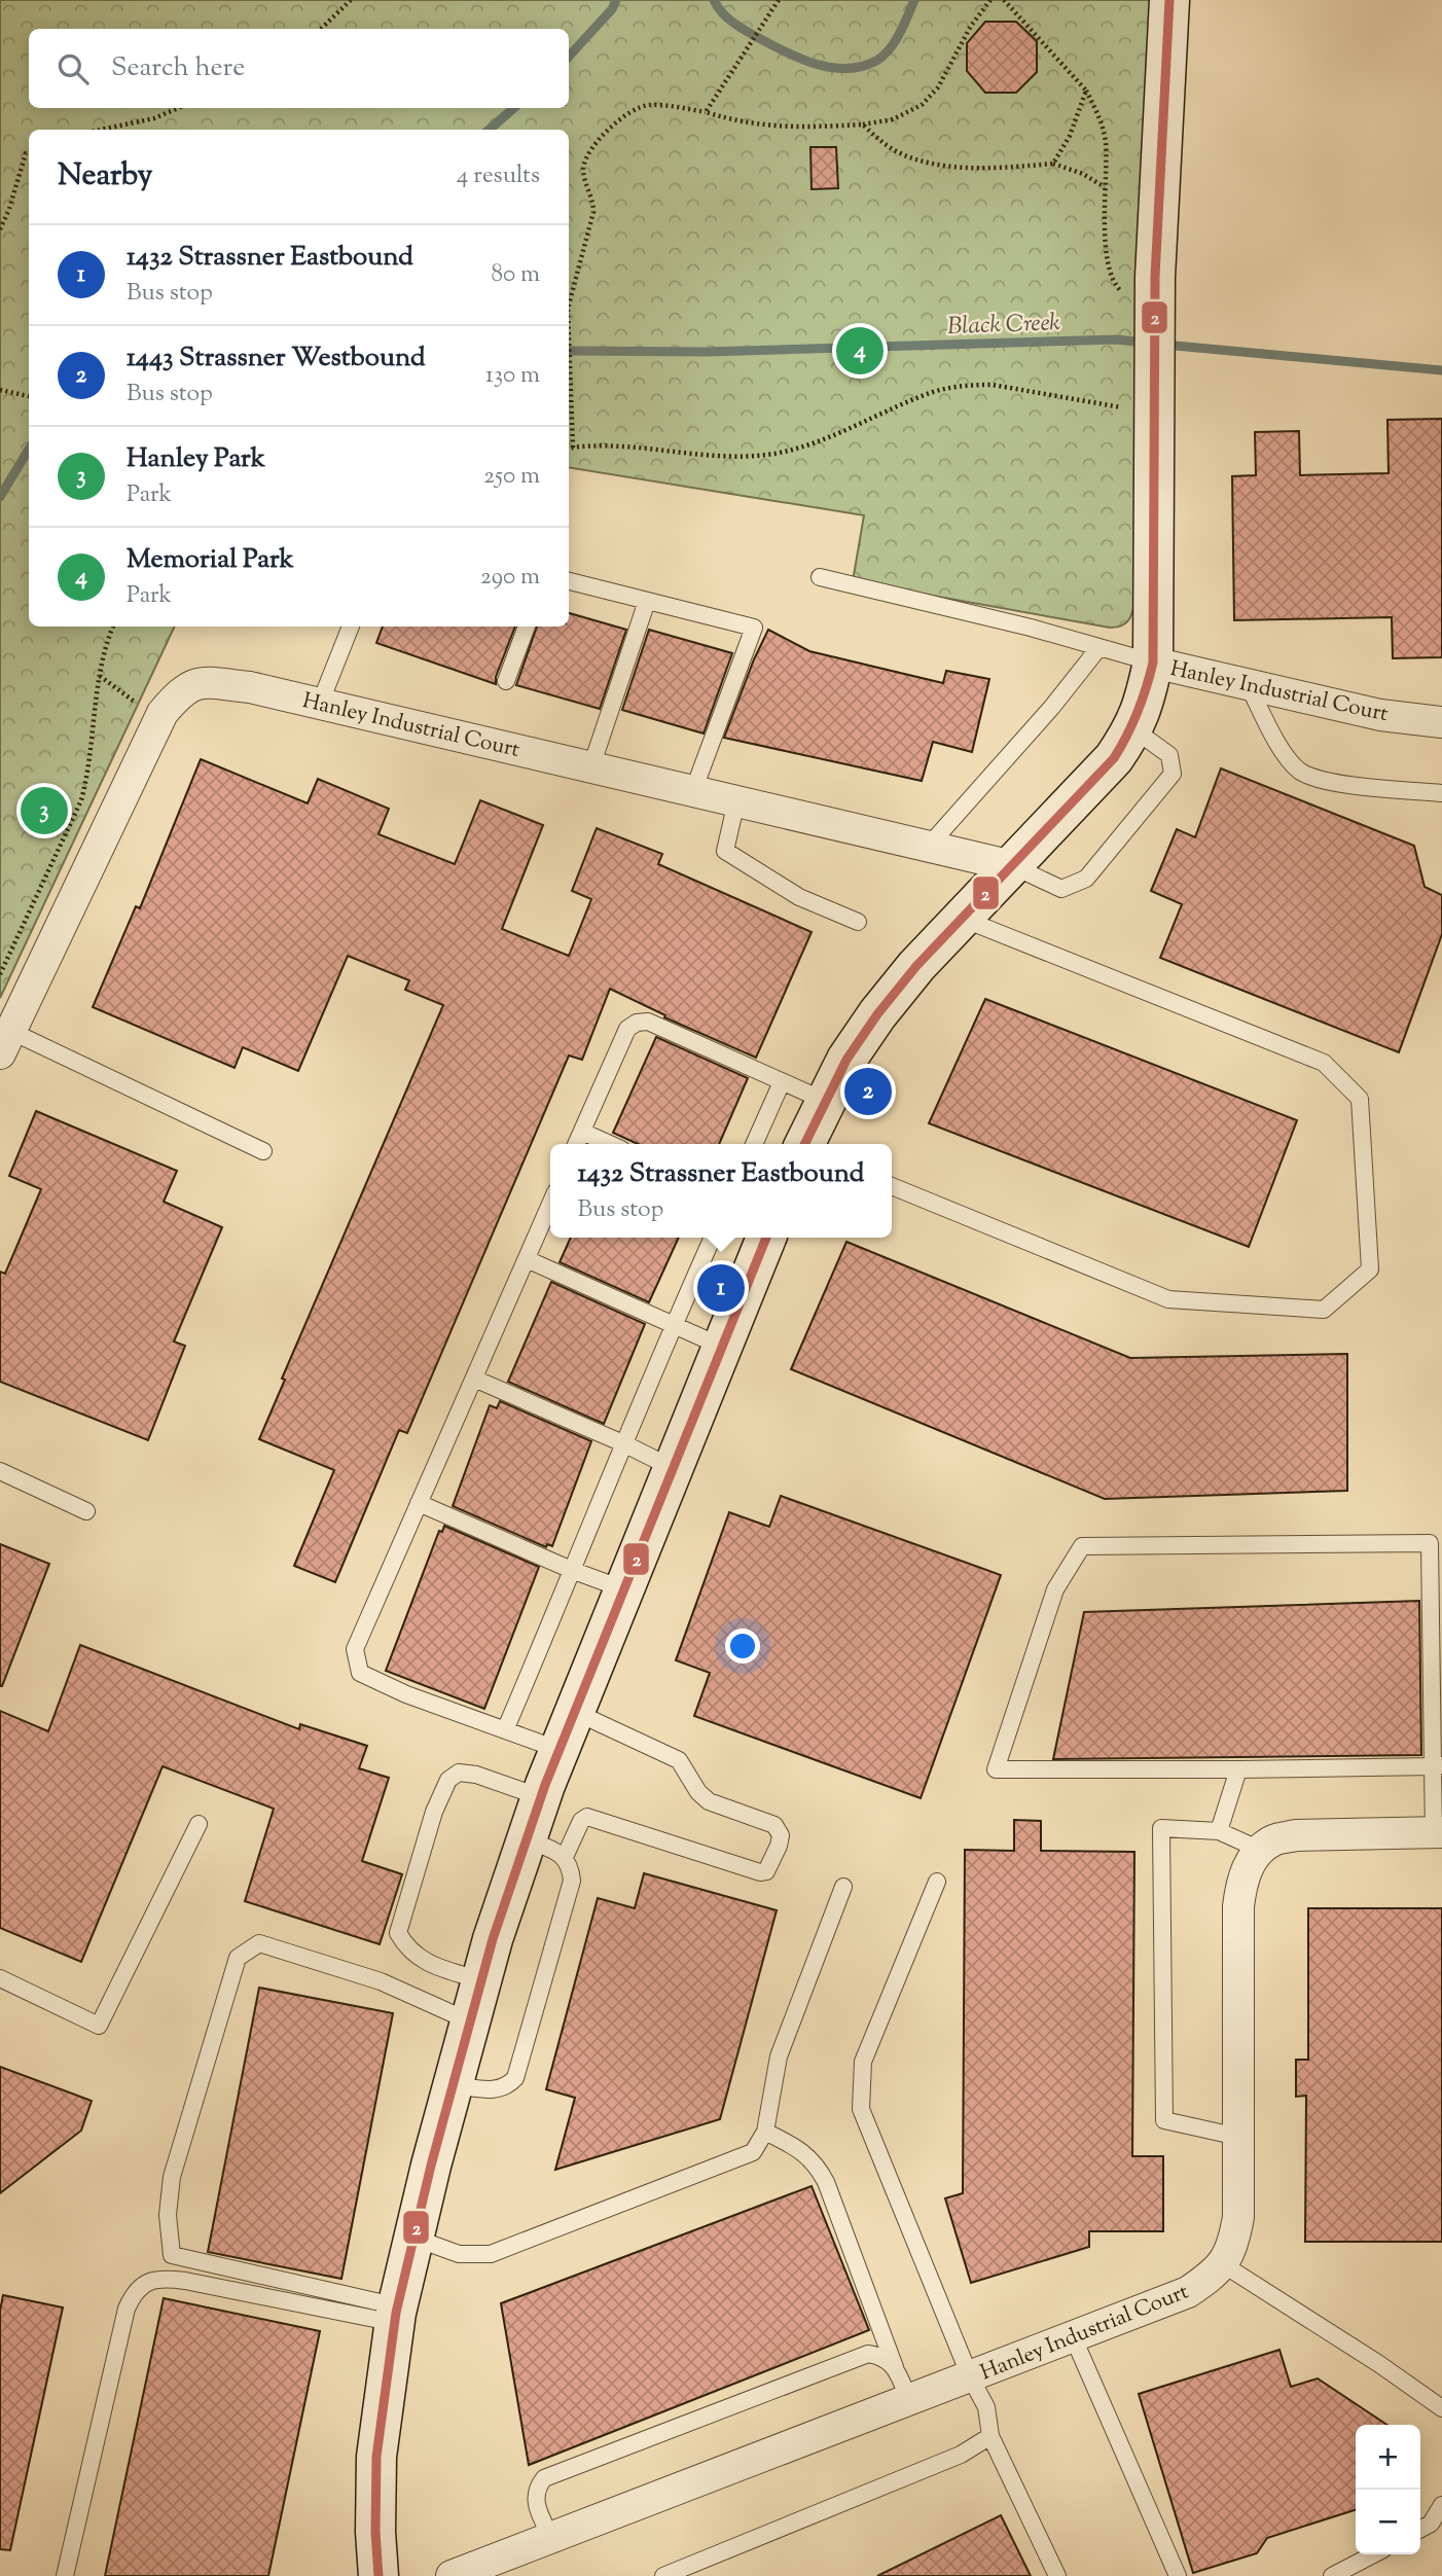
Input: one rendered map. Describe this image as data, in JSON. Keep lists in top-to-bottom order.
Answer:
{
  "streets": {
    "street": ["Hanley Industrial Court"]
  },
  "water": ["Black Creek"],
  "lines": ["transit line 2"],
  "page": {
    "search": "Search here",
    "heading": ["Nearby", "4 results"],
    "list": [
      {
        "mark": "1",
        "name": "1432 Strassner Eastbound",
        "note": "Bus stop",
        "value": "80 m"
      },
      {
        "mark": "2",
        "name": "1443 Strassner Westbound",
        "note": "Bus stop",
        "value": "130 m"
      },
      {
        "mark": "3",
        "name": "Hanley Park",
        "note": "Park",
        "value": "250 m"
      },
      {
        "mark": "4",
        "name": "Memorial Park",
        "note": "Park",
        "value": "290 m"
      }
    ],
    "pins": [
      "4",
      "3",
      "2",
      "1"
    ],
    "popup": ["1432 Strassner Eastbound", "Bus stop"],
    "map_buttons": ["+", "−"]
  }
}
